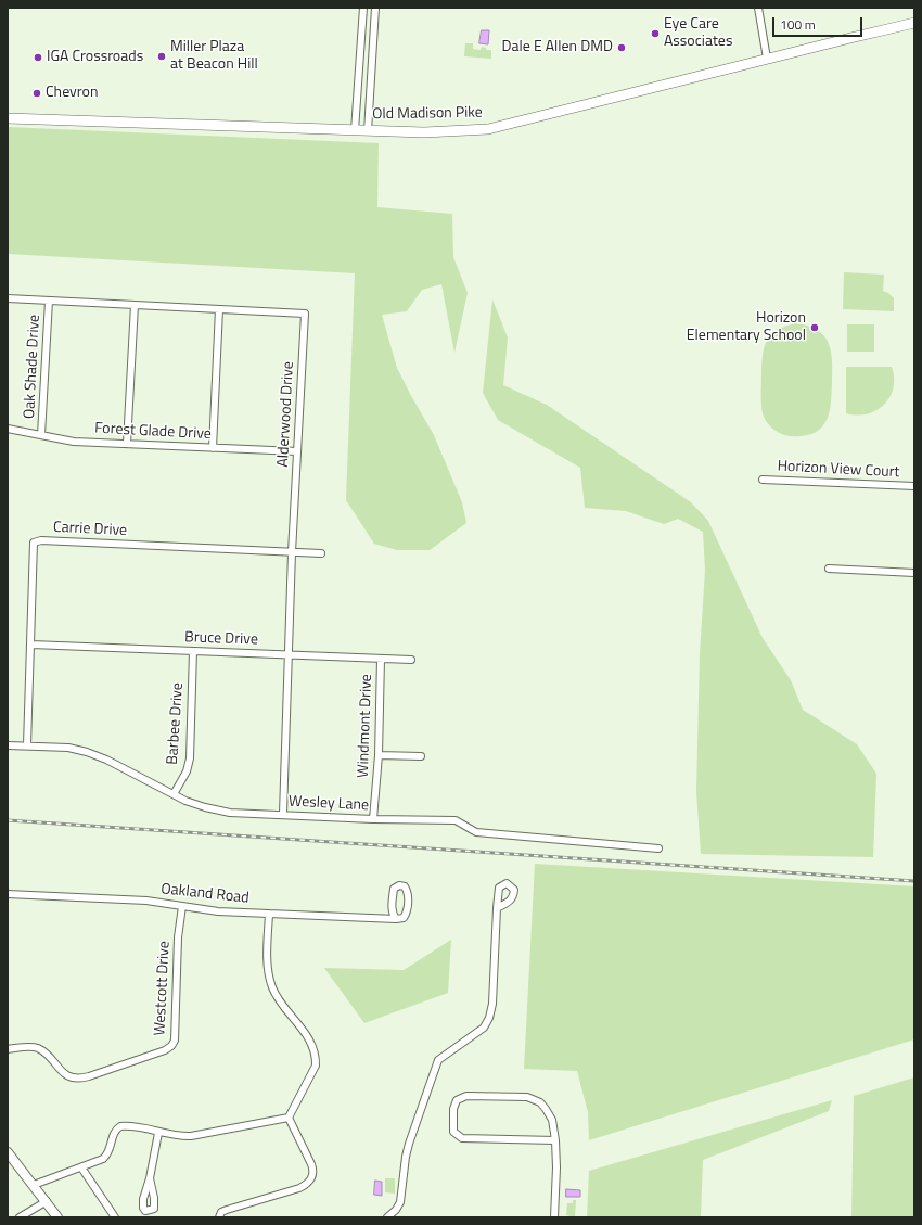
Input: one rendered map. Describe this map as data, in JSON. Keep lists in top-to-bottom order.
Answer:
{
  "streets": {
    "main road": ["Old Madison Pike"],
    "street": [
      "Oak Shade Drive",
      "Alderwood Drive",
      "Forest Glade Drive",
      "Horizon View Court",
      "Carrie Drive",
      "Bruce Drive",
      "Barbee Drive",
      "Windmont Drive",
      "Wesley Lane",
      "Oakland Road",
      "Westcott Drive"
    ]
  },
  "crossings": [
    ["Oak Shade Drive", "Alderwood Drive"],
    ["Oak Shade Drive", "Forest Glade Drive"],
    ["Alderwood Drive", "Forest Glade Drive"],
    ["Alderwood Drive", "Carrie Drive"],
    ["Alderwood Drive", "Bruce Drive"],
    ["Alderwood Drive", "Wesley Lane"],
    ["Carrie Drive", "Bruce Drive"],
    ["Carrie Drive", "Wesley Lane"],
    ["Bruce Drive", "Barbee Drive"],
    ["Bruce Drive", "Windmont Drive"],
    ["Barbee Drive", "Wesley Lane"],
    ["Windmont Drive", "Wesley Lane"],
    ["Oakland Road", "Westcott Drive"]
  ],
  "places": [
    "Eye Care Associates",
    "Dale E Allen DMD",
    "Miller Plaza at Beacon Hill",
    "IGA Crossroads",
    "Chevron",
    "Horizon Elementary School"
  ],
  "scale_bar": "100 m"
}
